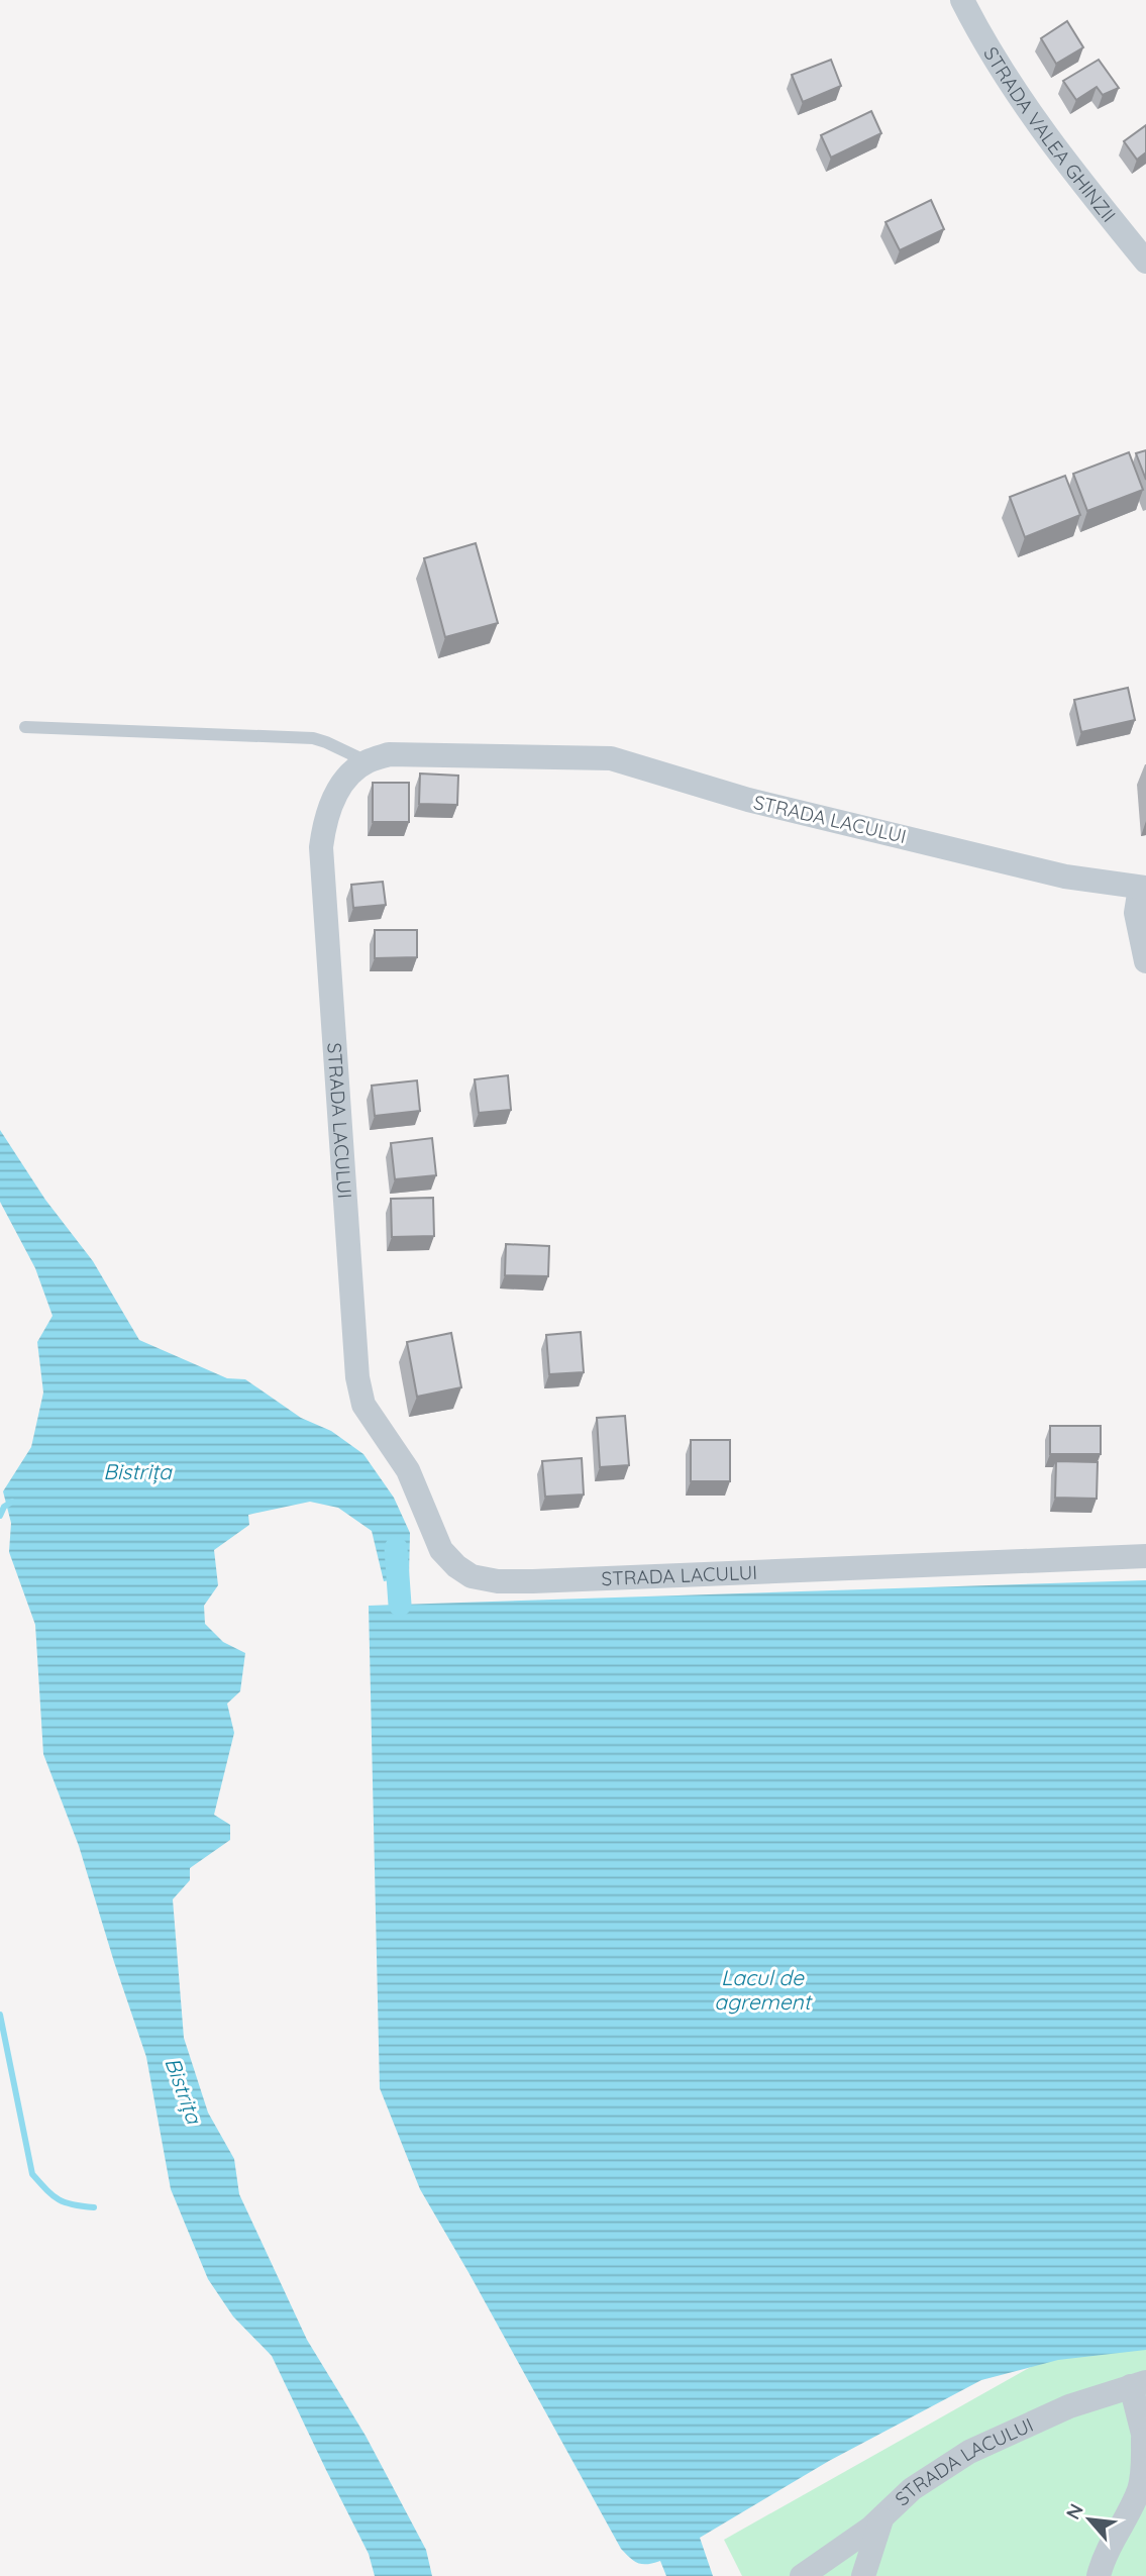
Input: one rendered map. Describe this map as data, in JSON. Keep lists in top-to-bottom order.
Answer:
{
  "streets": {
    "street": ["STRADA VALEA GHINZII", "STRADA LACULUI"]
  },
  "water": ["Bistrița", "Lacul de agrement"],
  "north": "top left"
}
